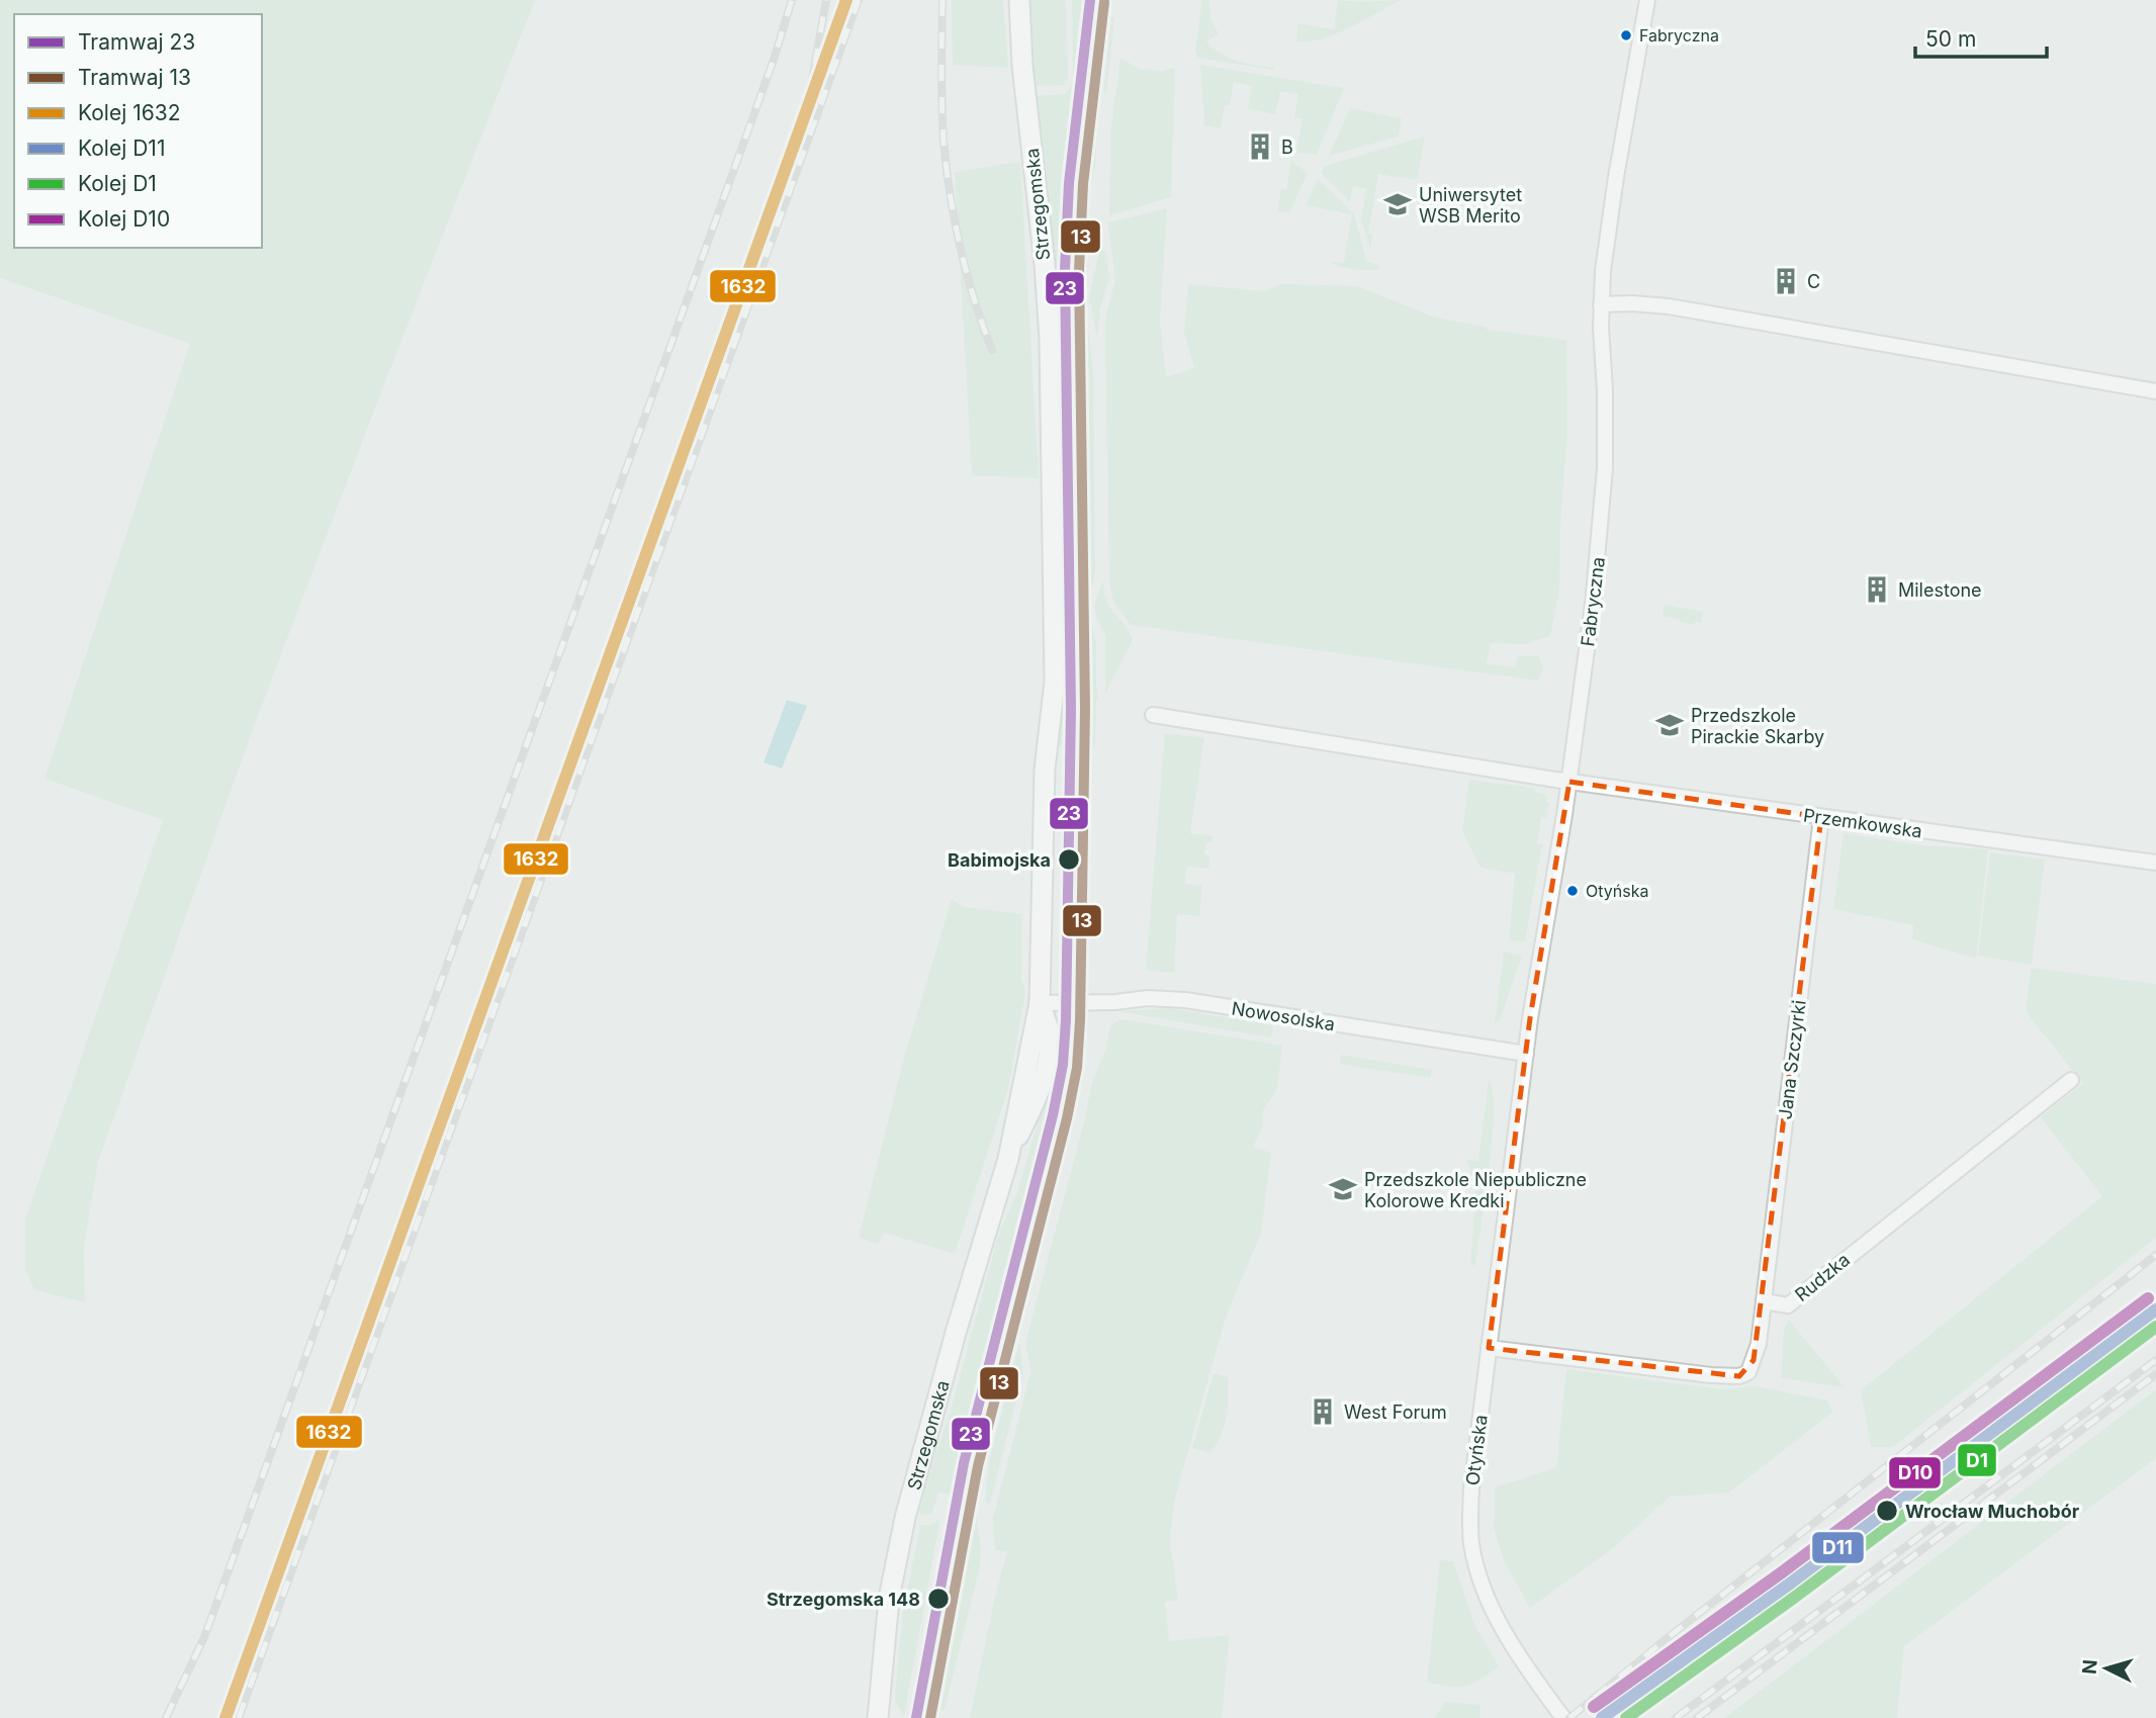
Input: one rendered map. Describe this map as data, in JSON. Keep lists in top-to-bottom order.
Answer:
{
  "streets": {
    "main road": ["Strzegomska"],
    "street": [
      "Fabryczna",
      "Przemkowska",
      "Nowosolska",
      "Jana Szczyrki",
      "Rudzka",
      "Otyńska"
    ]
  },
  "crossings": [
    ["Strzegomska", "Nowosolska"],
    ["Fabryczna", "Przemkowska"],
    ["Fabryczna", "Otyńska"],
    ["Przemkowska", "Jana Szczyrki"],
    ["Przemkowska", "Otyńska"],
    ["Nowosolska", "Otyńska"],
    ["Jana Szczyrki", "Rudzka"]
  ],
  "places": {
    "other": [
      "Fabryczna",
      "Babimojska",
      "Otyńska",
      "Wrocław Muchobór",
      "Strzegomska 148"
    ],
    "building": [
      "B",
      "C",
      "Milestone",
      "West Forum"
    ],
    "school or university": ["Uniwersytet WSB Merito", "Przedszkole Pirackie Skarby", "Przedszkole Niepubliczne Kolorowe Kredki"]
  },
  "lines": [
    "tram line 23",
    "rail line 1632",
    "tram line 13",
    "rail line D10",
    "rail line D11",
    "rail line D1"
  ],
  "legend": [
    "Tramwaj 23",
    "Tramwaj 13",
    "Kolej 1632",
    "Kolej D11",
    "Kolej D1",
    "Kolej D10"
  ],
  "scale_bar": "50 m",
  "north": "left"
}
